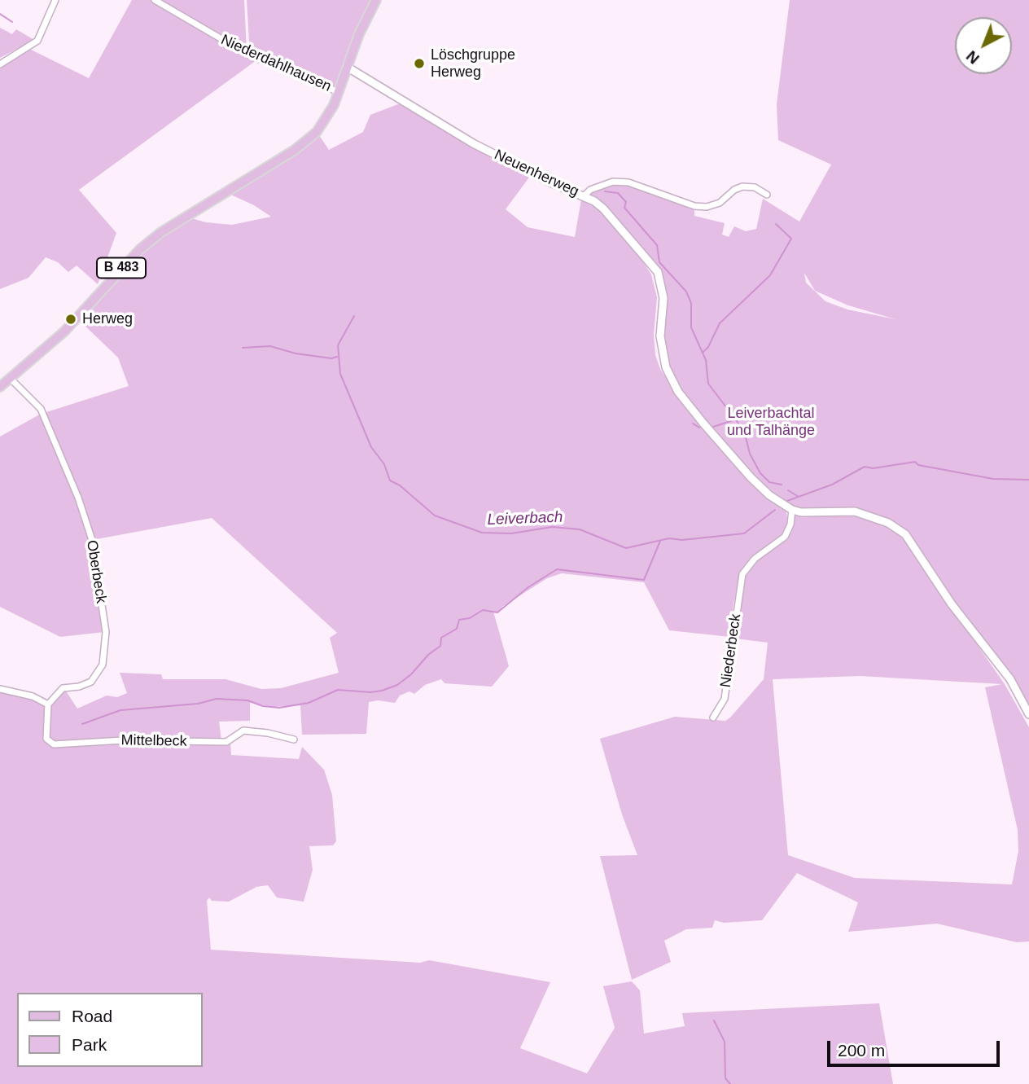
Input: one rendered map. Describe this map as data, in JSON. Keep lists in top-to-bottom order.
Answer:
{
  "streets": {
    "main road": ["B 483"],
    "street": [
      "Niederdahlhausen",
      "Neuenherweg",
      "Oberbeck",
      "Niederbeck",
      "Mittelbeck"
    ]
  },
  "crossings": [
    ["Niederdahlhausen", "B 483"],
    ["Neuenherweg", "B 483"],
    ["B 483", "Oberbeck"],
    ["Oberbeck", "Mittelbeck"]
  ],
  "water": ["Leiverbach"],
  "parks": ["Leiverbachtal und Talhänge"],
  "places": ["Löschgruppe Herweg", "Herweg"],
  "legend": ["Road", "Park"],
  "scale_bar": "200 m",
  "north": "bottom left"
}
